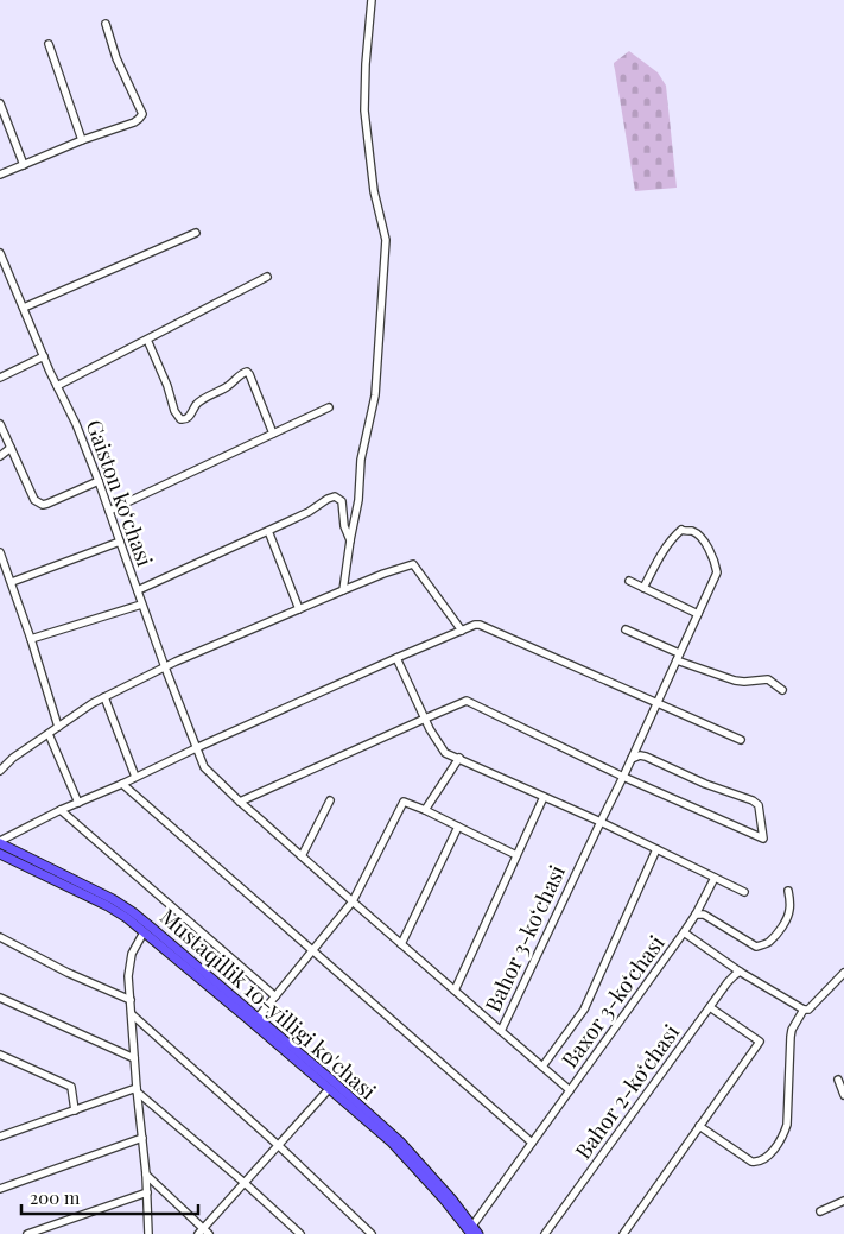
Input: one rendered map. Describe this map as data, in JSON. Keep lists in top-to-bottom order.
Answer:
{
  "streets": {
    "main road": ["Mustaqillik 10-yilligi ko'chasi"],
    "street": [
      "Gaiston koʻchasi",
      "Bahor 3-koʻchasi",
      "Baxor 3-koʻchasi",
      "Bahor 2-koʻchasi"
    ]
  },
  "crossings": [
    ["Gaiston koʻchasi", "Bahor 3-koʻchasi"],
    ["Bahor 3-koʻchasi", "Baxor 3-koʻchasi"]
  ],
  "scale_bar": "200 m"
}
